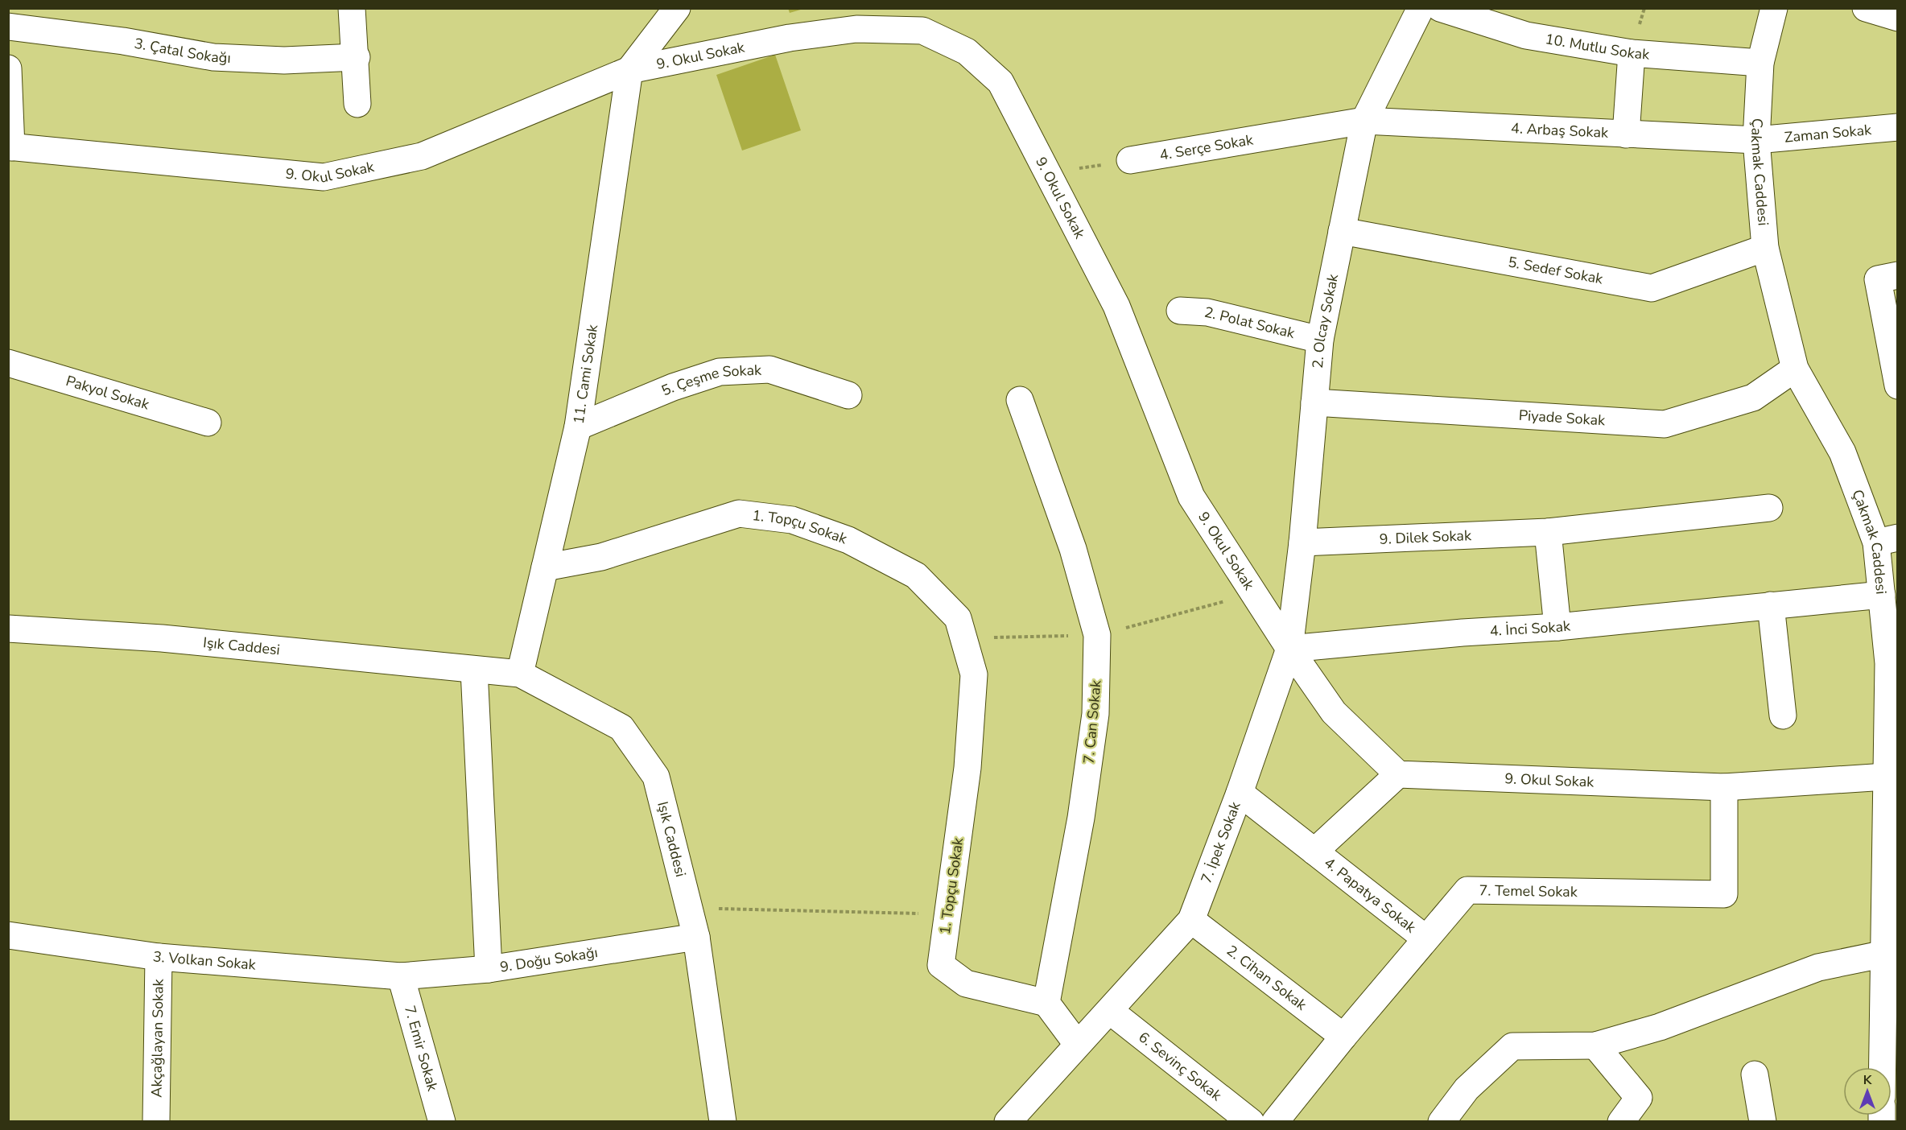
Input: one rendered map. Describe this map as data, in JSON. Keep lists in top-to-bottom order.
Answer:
{
  "streets": {
    "street": [
      "10. Mutlu Sokak",
      "3. Çatal Sokağı",
      "9. Okul Sokak",
      "4. Arbaş Sokak",
      "Zaman Sokak",
      "4. Serçe Sokak",
      "Çakmak Caddesi",
      "5. Sedef Sokak",
      "2. Olcay Sokak",
      "2. Polat Sokak",
      "11. Cami Sokak",
      "5. Çeşme Sokak",
      "Pakyol Sokak",
      "Piyade Sokak",
      "1. Topçu Sokak",
      "9. Dilek Sokak",
      "4. İnci Sokak",
      "Işık Caddesi",
      "7. Can Sokak",
      "7. İpek Sokak",
      "7. Temel Sokak",
      "4. Papatya Sokak",
      "9. Doğu Sokağı",
      "3. Volkan Sokak",
      "2. Cihan Sokak",
      "Akçağlayan Sokak",
      "7. Emir Sokak",
      "6. Sevinç Sokak"
    ]
  },
  "crossings": [
    ["10. Mutlu Sokak", "Çakmak Caddesi"],
    ["9. Okul Sokak", "Çakmak Caddesi"],
    ["9. Okul Sokak", "2. Olcay Sokak"],
    ["9. Okul Sokak", "11. Cami Sokak"],
    ["9. Okul Sokak", "4. İnci Sokak"],
    ["9. Okul Sokak", "7. İpek Sokak"],
    ["9. Okul Sokak", "7. Temel Sokak"],
    ["9. Okul Sokak", "4. Papatya Sokak"],
    ["4. Arbaş Sokak", "Zaman Sokak"],
    ["4. Arbaş Sokak", "4. Serçe Sokak"],
    ["4. Arbaş Sokak", "Çakmak Caddesi"],
    ["4. Arbaş Sokak", "2. Olcay Sokak"],
    ["Zaman Sokak", "Çakmak Caddesi"],
    ["4. Serçe Sokak", "2. Olcay Sokak"],
    ["Çakmak Caddesi", "5. Sedef Sokak"],
    ["Çakmak Caddesi", "Piyade Sokak"],
    ["Çakmak Caddesi", "4. İnci Sokak"],
    ["5. Sedef Sokak", "2. Olcay Sokak"],
    ["2. Olcay Sokak", "2. Polat Sokak"],
    ["2. Olcay Sokak", "Piyade Sokak"],
    ["2. Olcay Sokak", "9. Dilek Sokak"],
    ["2. Olcay Sokak", "4. İnci Sokak"],
    ["2. Olcay Sokak", "7. İpek Sokak"],
    ["11. Cami Sokak", "5. Çeşme Sokak"],
    ["11. Cami Sokak", "1. Topçu Sokak"],
    ["11. Cami Sokak", "Işık Caddesi"],
    ["1. Topçu Sokak", "7. Can Sokak"],
    ["4. İnci Sokak", "7. İpek Sokak"],
    ["Işık Caddesi", "9. Doğu Sokağı"],
    ["7. İpek Sokak", "4. Papatya Sokak"],
    ["7. İpek Sokak", "2. Cihan Sokak"],
    ["7. İpek Sokak", "6. Sevinç Sokak"],
    ["7. Temel Sokak", "4. Papatya Sokak"],
    ["7. Temel Sokak", "2. Cihan Sokak"],
    ["9. Doğu Sokağı", "3. Volkan Sokak"],
    ["9. Doğu Sokağı", "7. Emir Sokak"],
    ["3. Volkan Sokak", "Akçağlayan Sokak"],
    ["3. Volkan Sokak", "7. Emir Sokak"]
  ],
  "north": "top"
}
